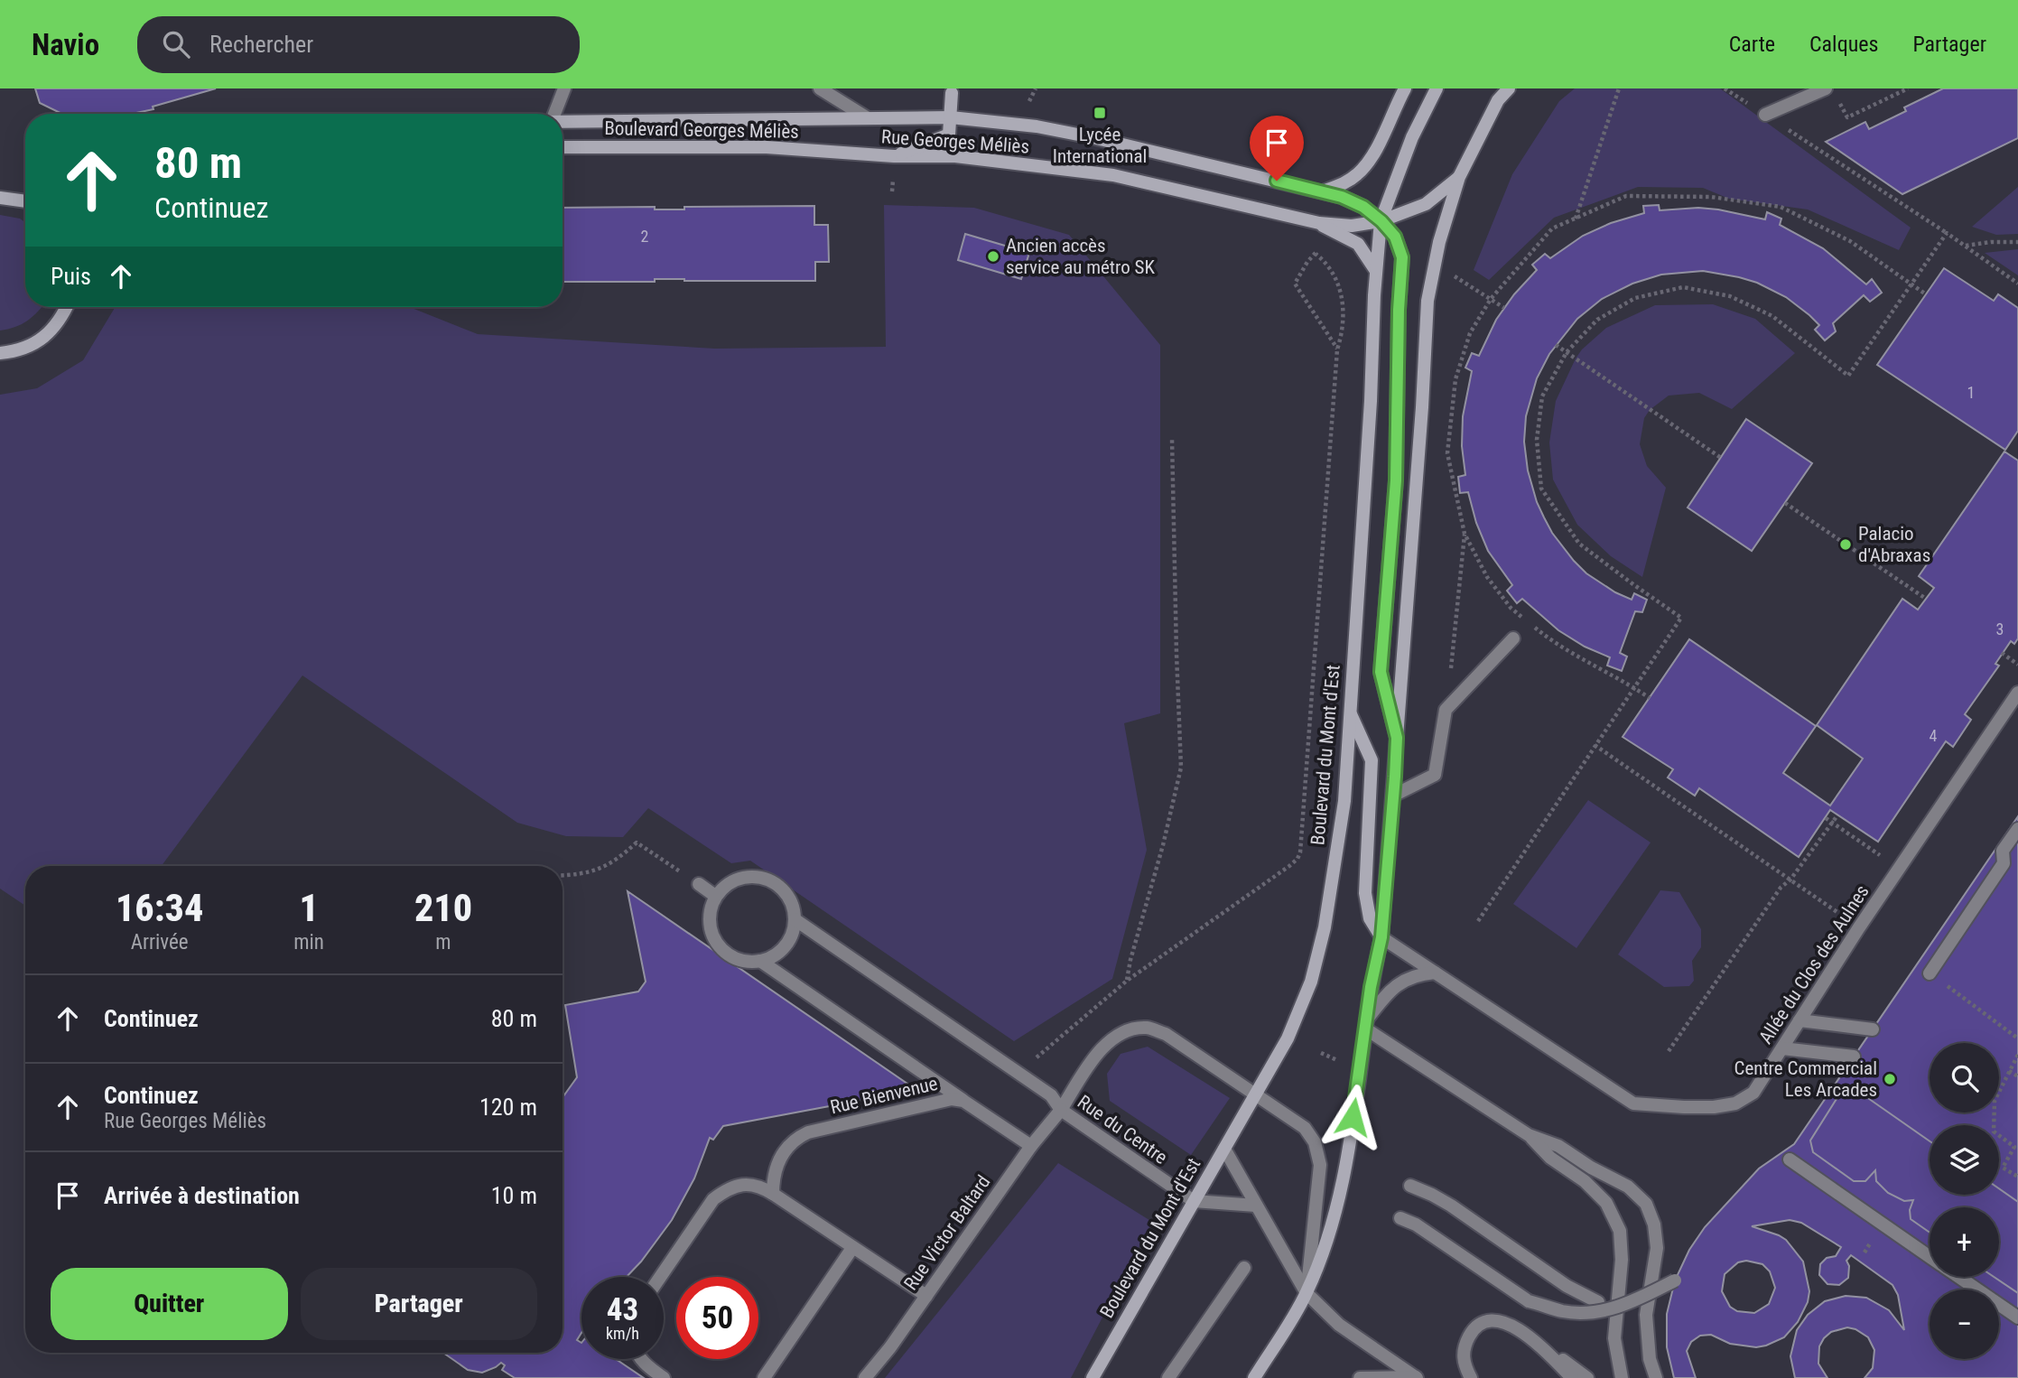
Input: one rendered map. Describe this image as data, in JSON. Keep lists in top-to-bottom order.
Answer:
{
  "streets": {
    "main road": ["Boulevard Georges Méliès", "Rue Georges Méliès", "Boulevard du Mont d'Est"],
    "street": [
      "Allée du Clos des Aulnes",
      "Rue Bienvenue",
      "Rue du Centre",
      "Rue Victor Baltard"
    ]
  },
  "crossings": [
    ["Boulevard Georges Méliès", "Rue Georges Méliès"],
    ["Rue Georges Méliès", "Boulevard du Mont d'Est"],
    ["Boulevard du Mont d'Est", "Rue du Centre"],
    ["Rue Bienvenue", "Rue Victor Baltard"],
    ["Rue du Centre", "Rue Victor Baltard"]
  ],
  "places": {
    "transit": ["Lycée International"],
    "other": ["Ancien accès service au métro SK", "Palacio d'Abraxas", "Centre Commercial Les Arcades"]
  },
  "house_numbers": [
    "2",
    "1",
    "3",
    "4"
  ],
  "page": {
    "header": "Navio",
    "search": "Rechercher",
    "nav": ["Carte", "Calques", "Partager"],
    "turn": ["80 m", "Continuez"],
    "then": "Puis",
    "eta": [
      "16:34",
      "Arrivée",
      "1",
      "min",
      "210",
      "m"
    ],
    "list": [
      {
        "name": "Continuez",
        "value": "80 m"
      },
      {
        "name": "Continuez",
        "note": "Rue Georges Méliès",
        "value": "120 m"
      },
      {
        "name": "Arrivée à destination",
        "value": "10 m"
      }
    ],
    "map_buttons": ["+", "−"],
    "buttons": ["Quitter", "Partager"],
    "speed": "43 km/h",
    "limit": "50"
  }
}
